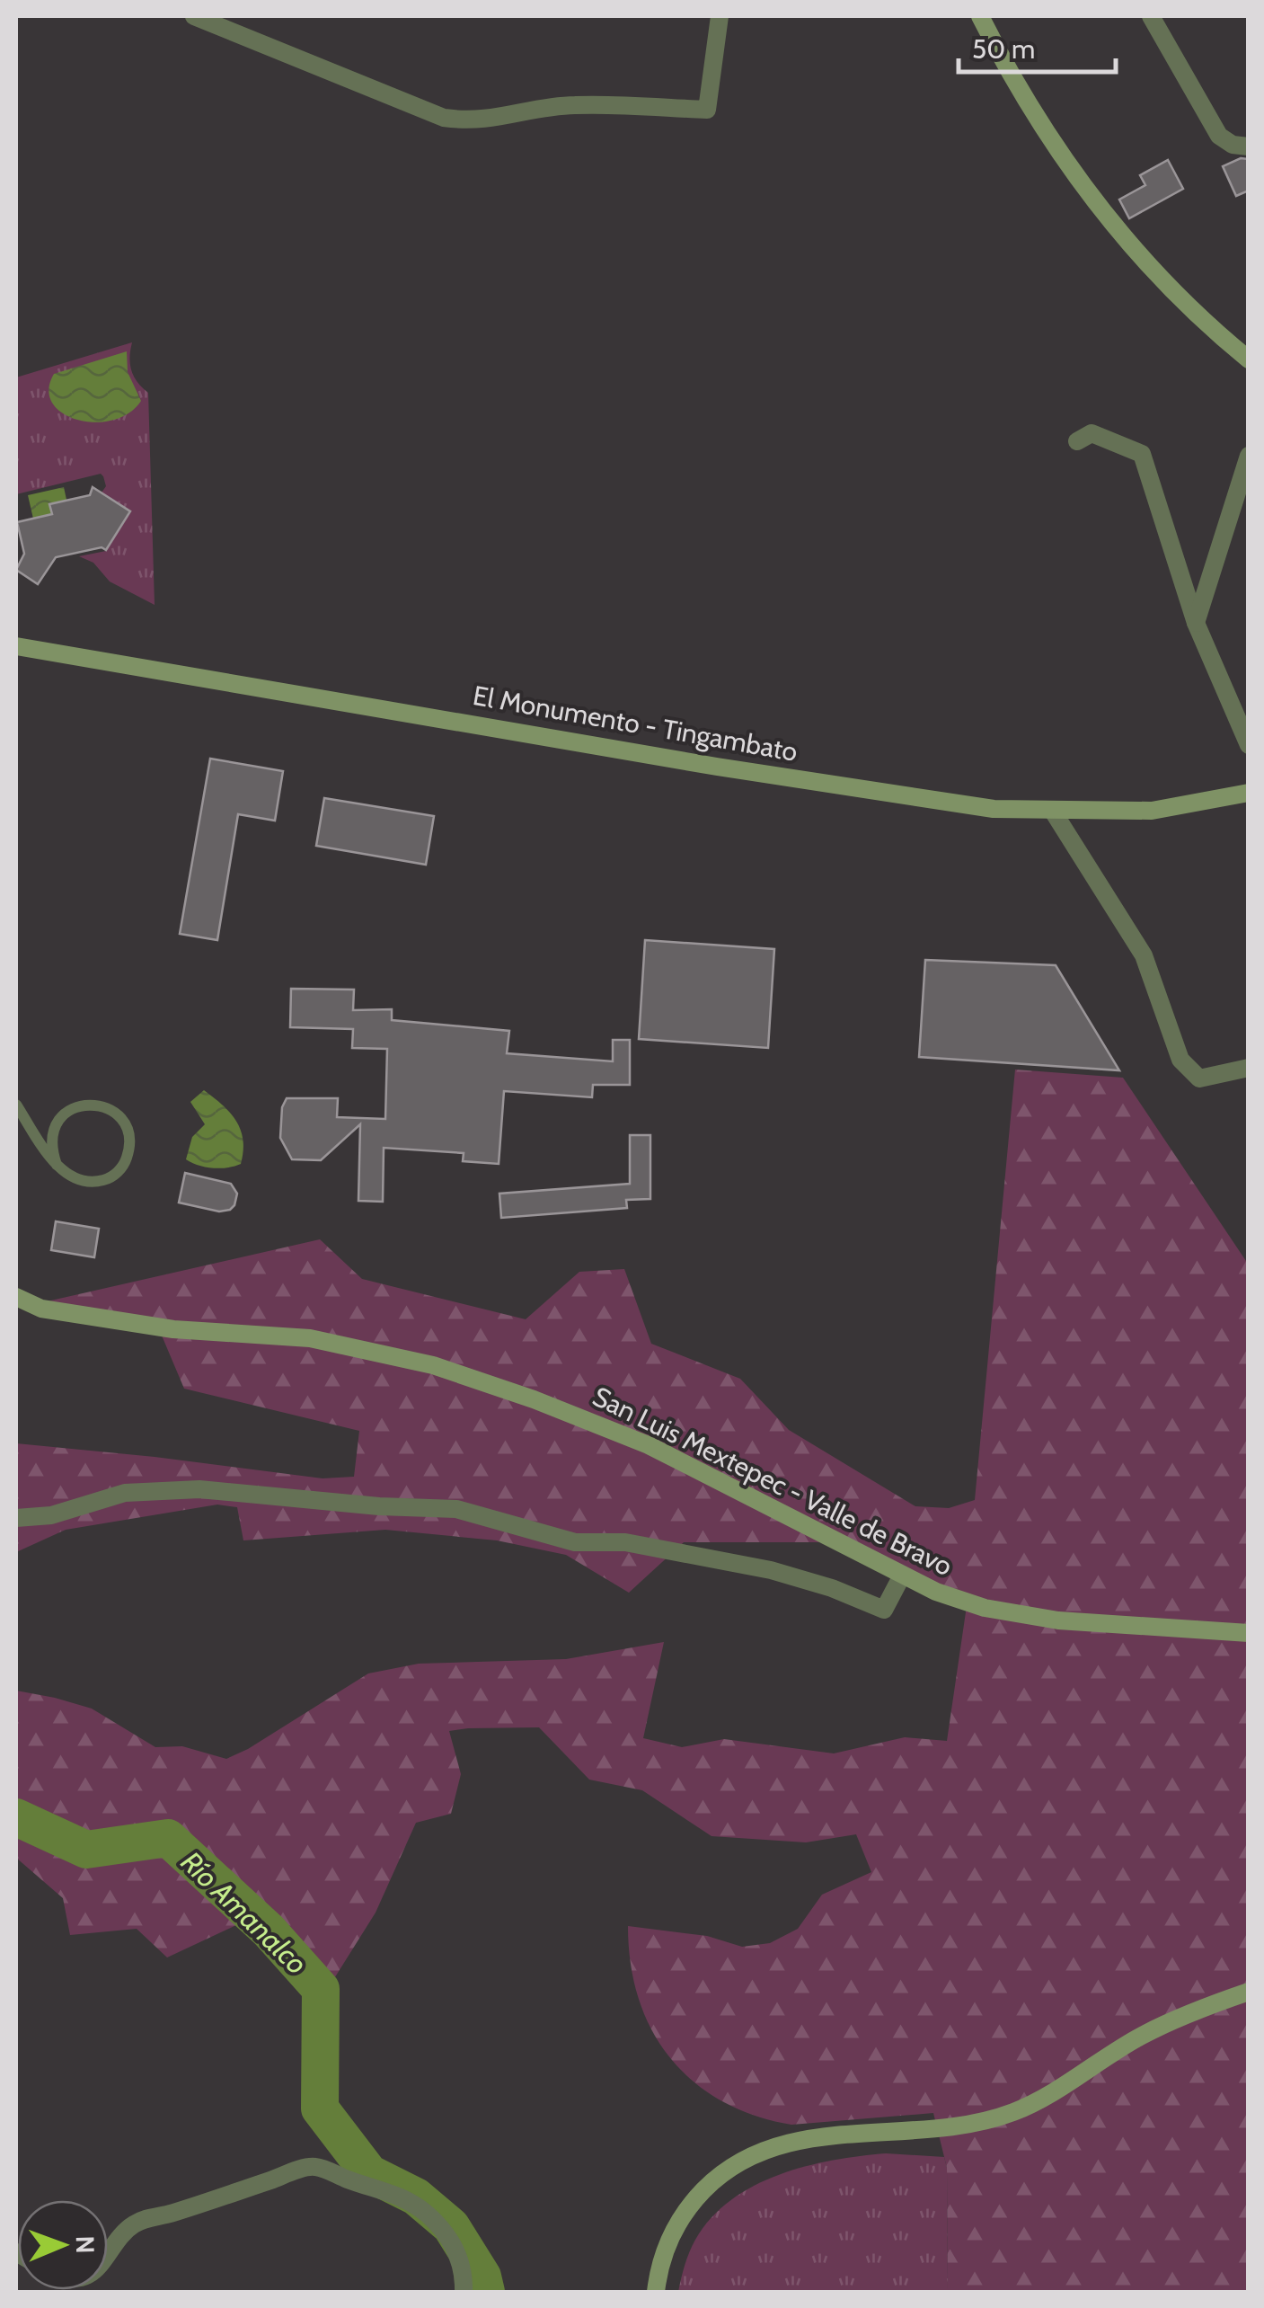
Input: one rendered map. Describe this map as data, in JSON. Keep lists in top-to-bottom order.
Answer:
{
  "streets": {
    "main road": ["El Monumento - Tingambato", "San Luis Mextepec - Valle de Bravo"]
  },
  "water": ["Río Amanalco"],
  "scale_bar": "50 m",
  "north": "right"
}
